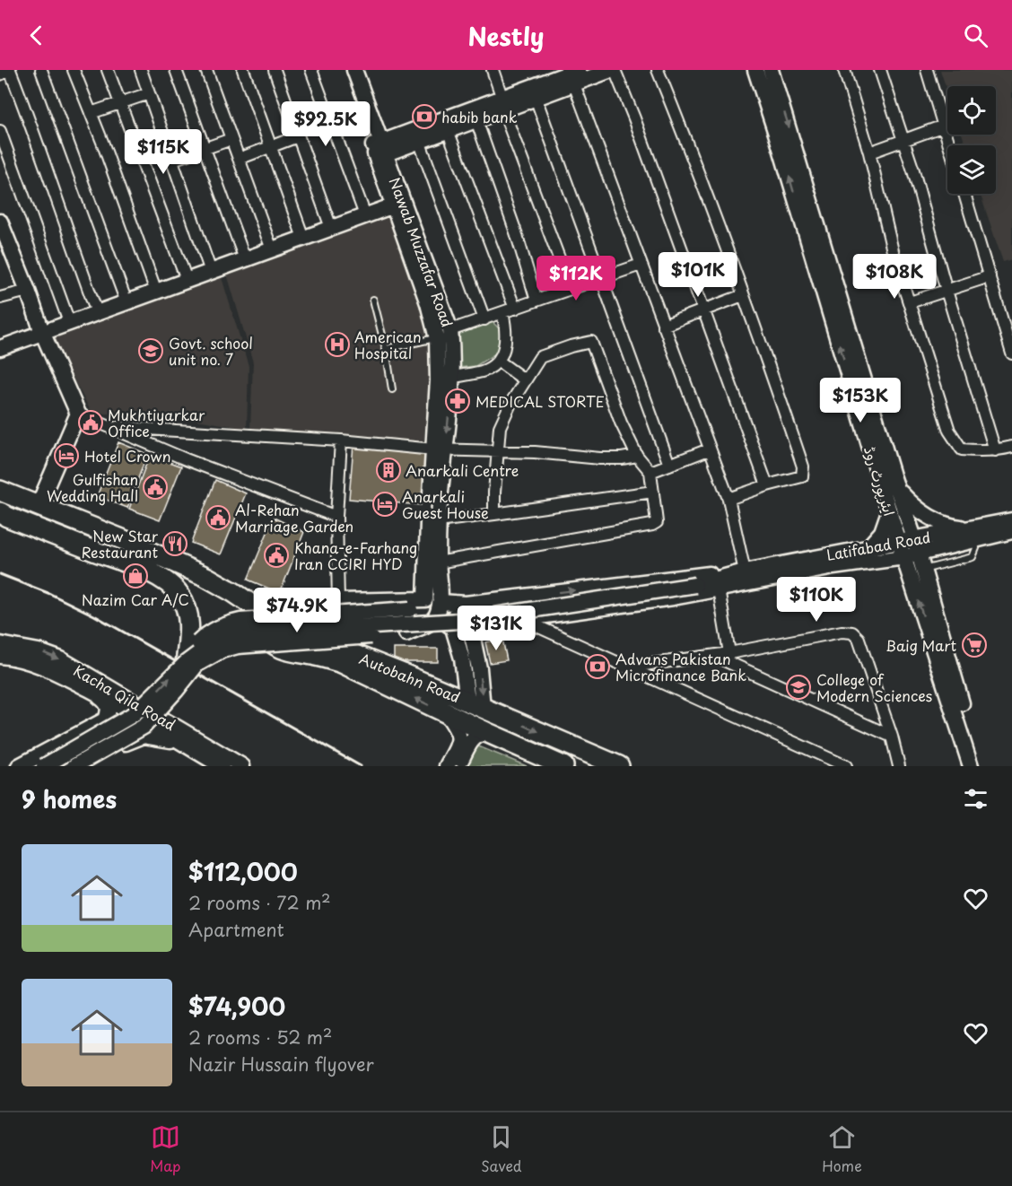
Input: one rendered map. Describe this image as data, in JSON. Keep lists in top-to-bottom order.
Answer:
{
  "streets": {
    "highway": ["Autobahn Road"],
    "street": [
      "Nawab Muzzafar Road",
      "ایئرپورٹ روڈ",
      "Latifabad Road",
      "Kacha Qila Road"
    ]
  },
  "crossings": [
    ["ایئرپورٹ روڈ", "Latifabad Road"]
  ],
  "places": {
    "bank": ["habib bank", "Advans Pakistan Microfinance Bank"],
    "hospital": ["American Hospital"],
    "school or university": ["Govt. school unit no. 7", "College of Modern Sciences"],
    "pharmacy": ["MEDICAL STORTE"],
    "public building": [
      "Mukhtiyarkar Office",
      "Gulfishan Wedding Hall",
      "Al-Rehan Marriage Garden",
      "Khana-e-Farhang Iran CCIRI HYD"
    ],
    "hotel": ["Hotel Crown", "Anarkali Guest House"],
    "building": ["Anarkali Centre"],
    "restaurant": ["New Star Restaurant"],
    "shop": ["Nazim Car A/C"],
    "supermarket": ["Baig Mart"]
  },
  "page": {
    "header": "Nestly",
    "price": [
      "$92.5K",
      "$115K",
      "$101K",
      "$108K",
      "$112K",
      "$153K",
      "$110K",
      "$74.9K",
      "$131K"
    ],
    "heading": "9 homes",
    "list": [
      {
        "name": "$112,000",
        "note": "2 rooms · 72 m² · Apartment"
      },
      {
        "name": "$74,900",
        "note": "2 rooms · 52 m² · Nazir Hussain flyover"
      }
    ],
    "tabs": ["Map", "Saved", "Home"]
  }
}
